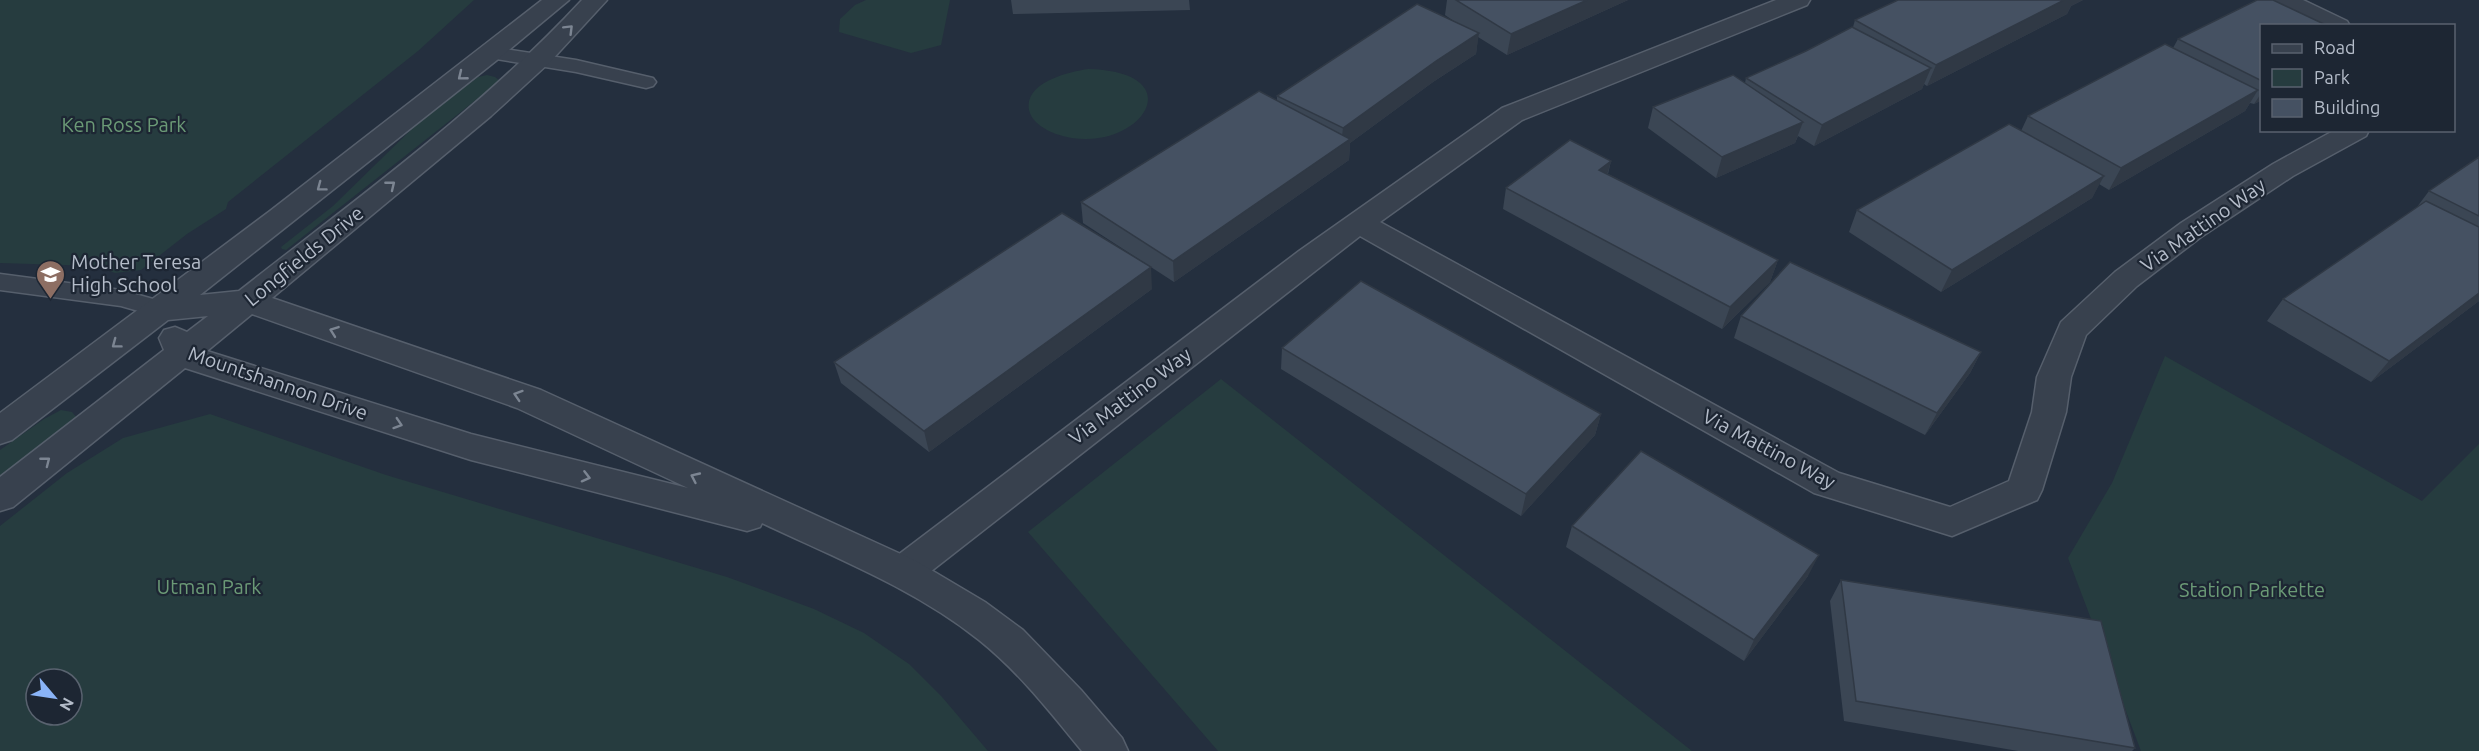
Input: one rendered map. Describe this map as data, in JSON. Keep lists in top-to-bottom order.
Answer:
{
  "streets": {
    "street": ["Via Mattino Way", "Longfields Drive", "Mountshannon Drive"]
  },
  "crossings": [
    ["Via Mattino Way", "Mountshannon Drive"],
    ["Longfields Drive", "Mountshannon Drive"]
  ],
  "parks": ["Ken Ross Park", "Utman Park", "Station Parkette"],
  "places": {
    "school or university": ["Mother Teresa High School"]
  },
  "legend": ["Road", "Park", "Building"],
  "north": "bottom right"
}
